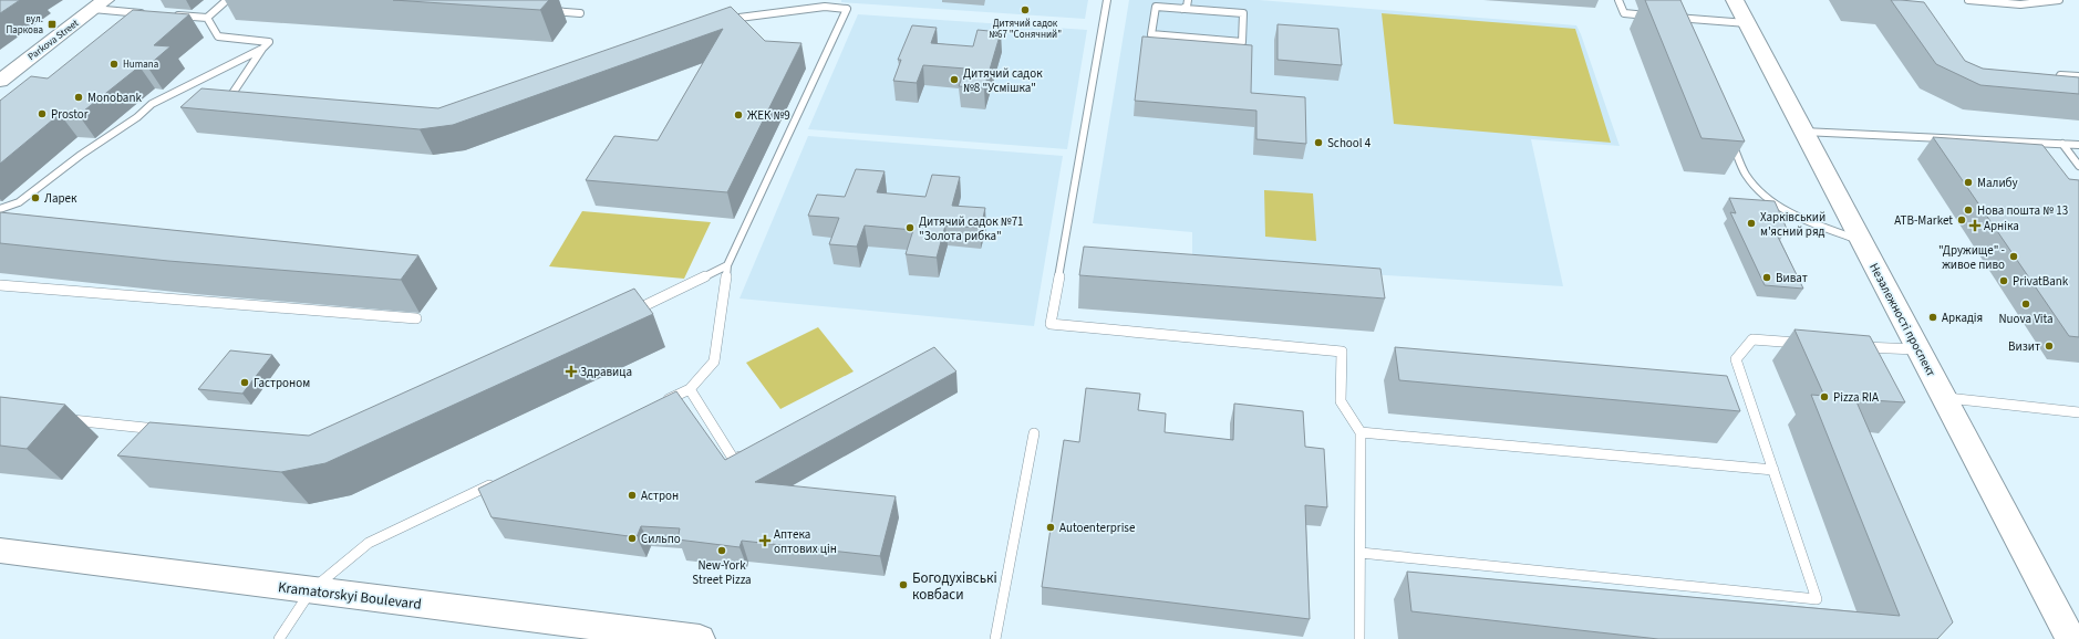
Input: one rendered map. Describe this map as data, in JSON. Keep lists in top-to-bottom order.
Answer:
{
  "streets": {
    "street": ["Parkova Street", "Незалежності проспект", "Kramatorskyi Boulevard"]
  },
  "places": {
    "other": [
      "Дитячий садок №67 \"Сонячний\"",
      "Humana",
      "Дитячий садок №8 \"Усмішка\"",
      "Monobank",
      "Prostor",
      "ЖЕК №9",
      "School 4",
      "Малибу",
      "Ларек",
      "Нова пошта № 13",
      "ATB-Market",
      "Харківський м'ясний ряд",
      "Дитячий садок №71 \"Золота рибка\"",
      "\"Дружище\" - живое пиво",
      "Виват",
      "PrivatBank",
      "Nuova Vita",
      "Аркадія",
      "Визит",
      "Гастроном",
      "Pizza RIA",
      "Астрон",
      "Autoenterprise",
      "Сильпо",
      "New-York Street Pizza",
      "Богодухівські ковбаси"
    ],
    "transit": ["вул. Паркова"],
    "health": ["Арніка", "Здравица", "Аптека оптових цін"]
  }
}
